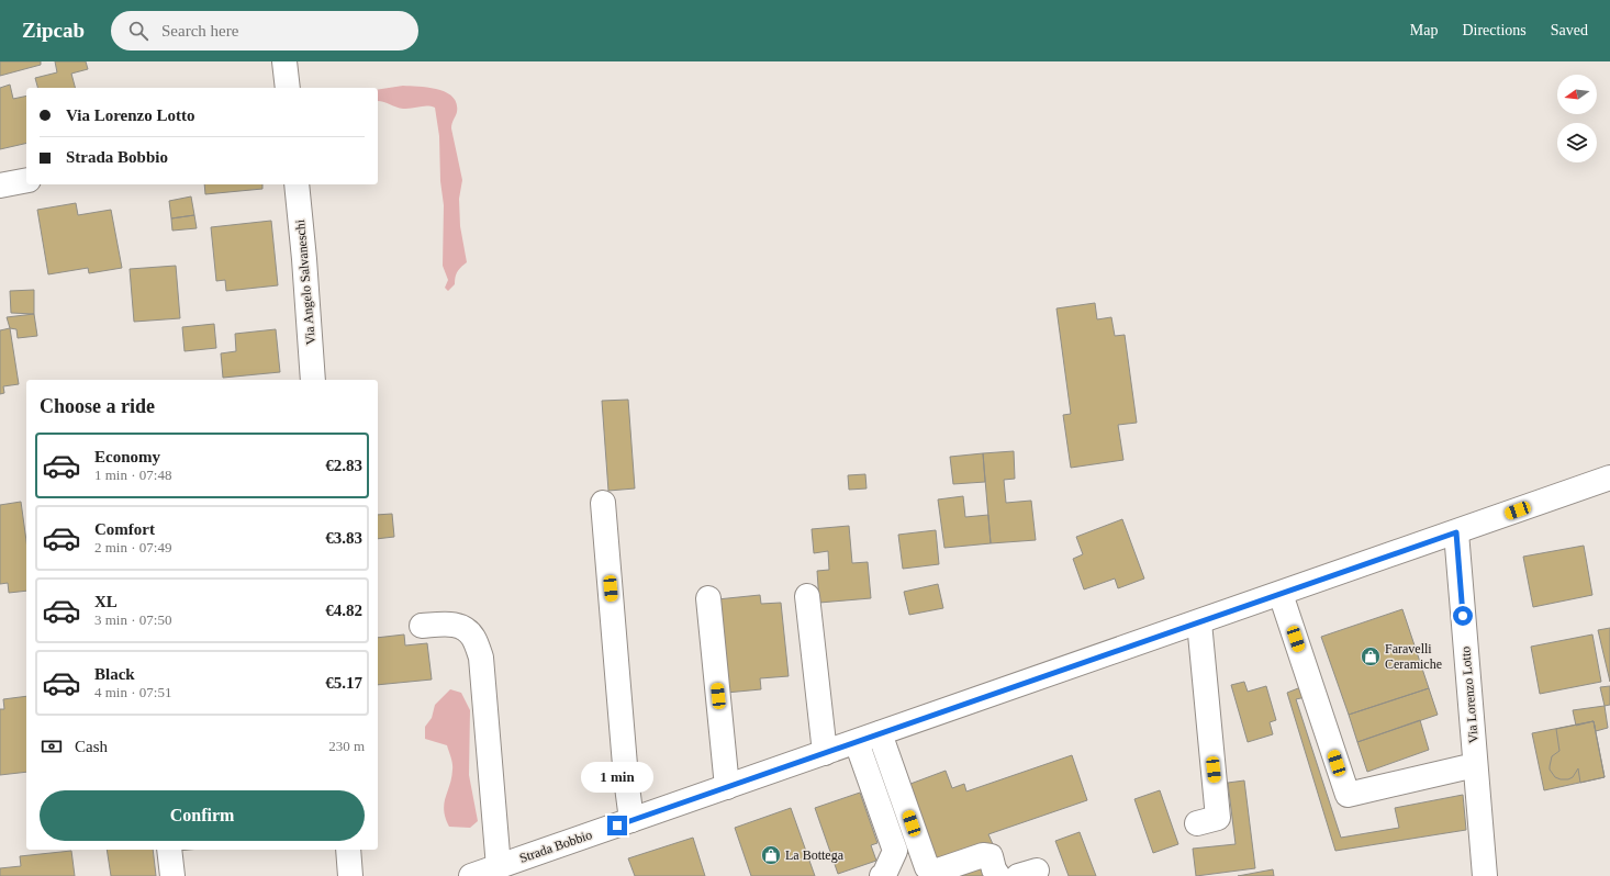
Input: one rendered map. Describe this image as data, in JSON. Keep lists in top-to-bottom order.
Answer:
{
  "streets": {
    "main road": ["Via Angelo Salvaneschi", "Via Lorenzo Lotto", "Strada Bobbio"]
  },
  "crossings": [
    ["Via Lorenzo Lotto", "Strada Bobbio"]
  ],
  "places": {
    "shop": ["Faravelli Ceramiche", "La Bottega"]
  },
  "north": "left",
  "page": {
    "header": "Zipcab",
    "search": "Search here",
    "nav": ["Map", "Directions", "Saved"],
    "banner": ["Via Lorenzo Lotto", "Strada Bobbio"],
    "heading": "Choose a ride",
    "list": [
      {
        "name": "Economy",
        "note": "1 min · 07:48",
        "value": "€2.83"
      },
      {
        "name": "Comfort",
        "note": "2 min · 07:49",
        "value": "€3.83"
      },
      {
        "name": "XL",
        "note": "3 min · 07:50",
        "value": "€4.82"
      },
      {
        "name": "Black",
        "note": "4 min · 07:51",
        "value": "€5.17"
      }
    ],
    "pay": ["Cash", "230 m"],
    "bubble": "1 min",
    "buttons": "Confirm"
  }
}
